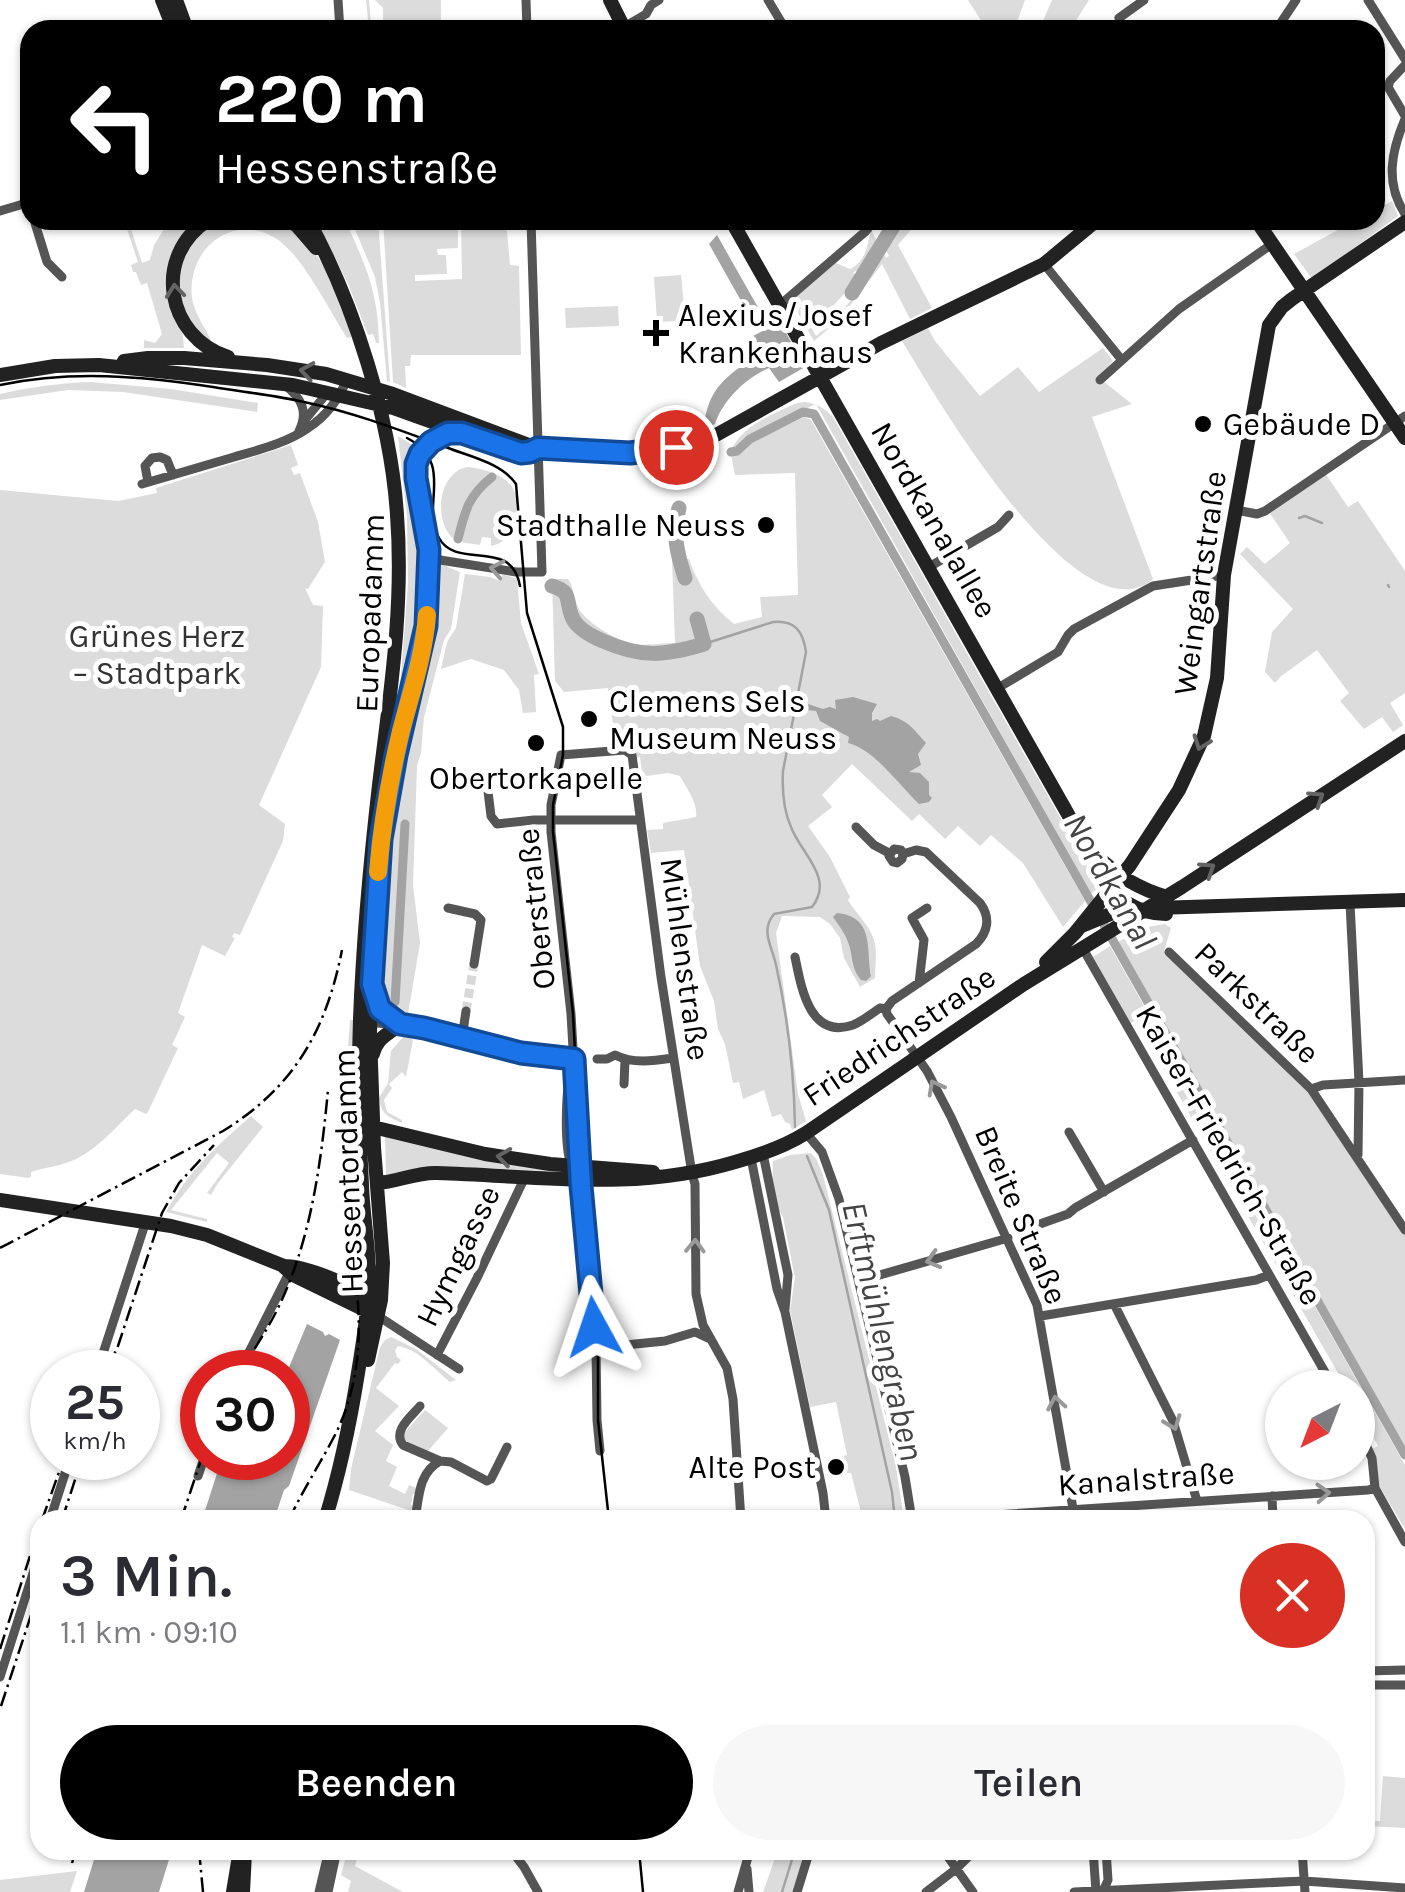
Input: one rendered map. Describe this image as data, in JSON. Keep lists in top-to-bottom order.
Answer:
{
  "streets": {
    "main road": [
      "Nordkanalallee",
      "Weingartstraße",
      "Europadamm",
      "Friedrichstraße",
      "Hessentordamm"
    ],
    "street": [
      "Oberstraße",
      "Mühlenstraße",
      "Parkstraße",
      "Kaiser-Friedrich-Straße",
      "Breite Straße",
      "Hymgasse",
      "Kanalstraße"
    ]
  },
  "crossings": [
    ["Nordkanalallee", "Weingartstraße"],
    ["Europadamm", "Hessentordamm"],
    ["Oberstraße", "Mühlenstraße"],
    ["Mühlenstraße", "Friedrichstraße"],
    ["Friedrichstraße", "Kaiser-Friedrich-Straße"],
    ["Friedrichstraße", "Breite Straße"]
  ],
  "one_way": ["Weingartstraße", "Breite Straße", "Kanalstraße"],
  "water": ["Nordkanal", "Erftmühlengraben"],
  "parks": ["Grünes Herz – Stadtpark"],
  "places": {
    "health": ["Alexius/Josef Krankenhaus"],
    "other": [
      "Gebäude D",
      "Stadthalle Neuss",
      "Clemens Sels Museum Neuss",
      "Obertorkapelle",
      "Alte Post"
    ]
  },
  "north": "bottom left",
  "page": {
    "turn": ["220 m", "Hessenstraße"],
    "speed": "25 km/h",
    "limit": "30",
    "heading": ["3 Min.", "1.1 km · 09:10"],
    "buttons": ["Beenden", "Teilen"]
  }
}
